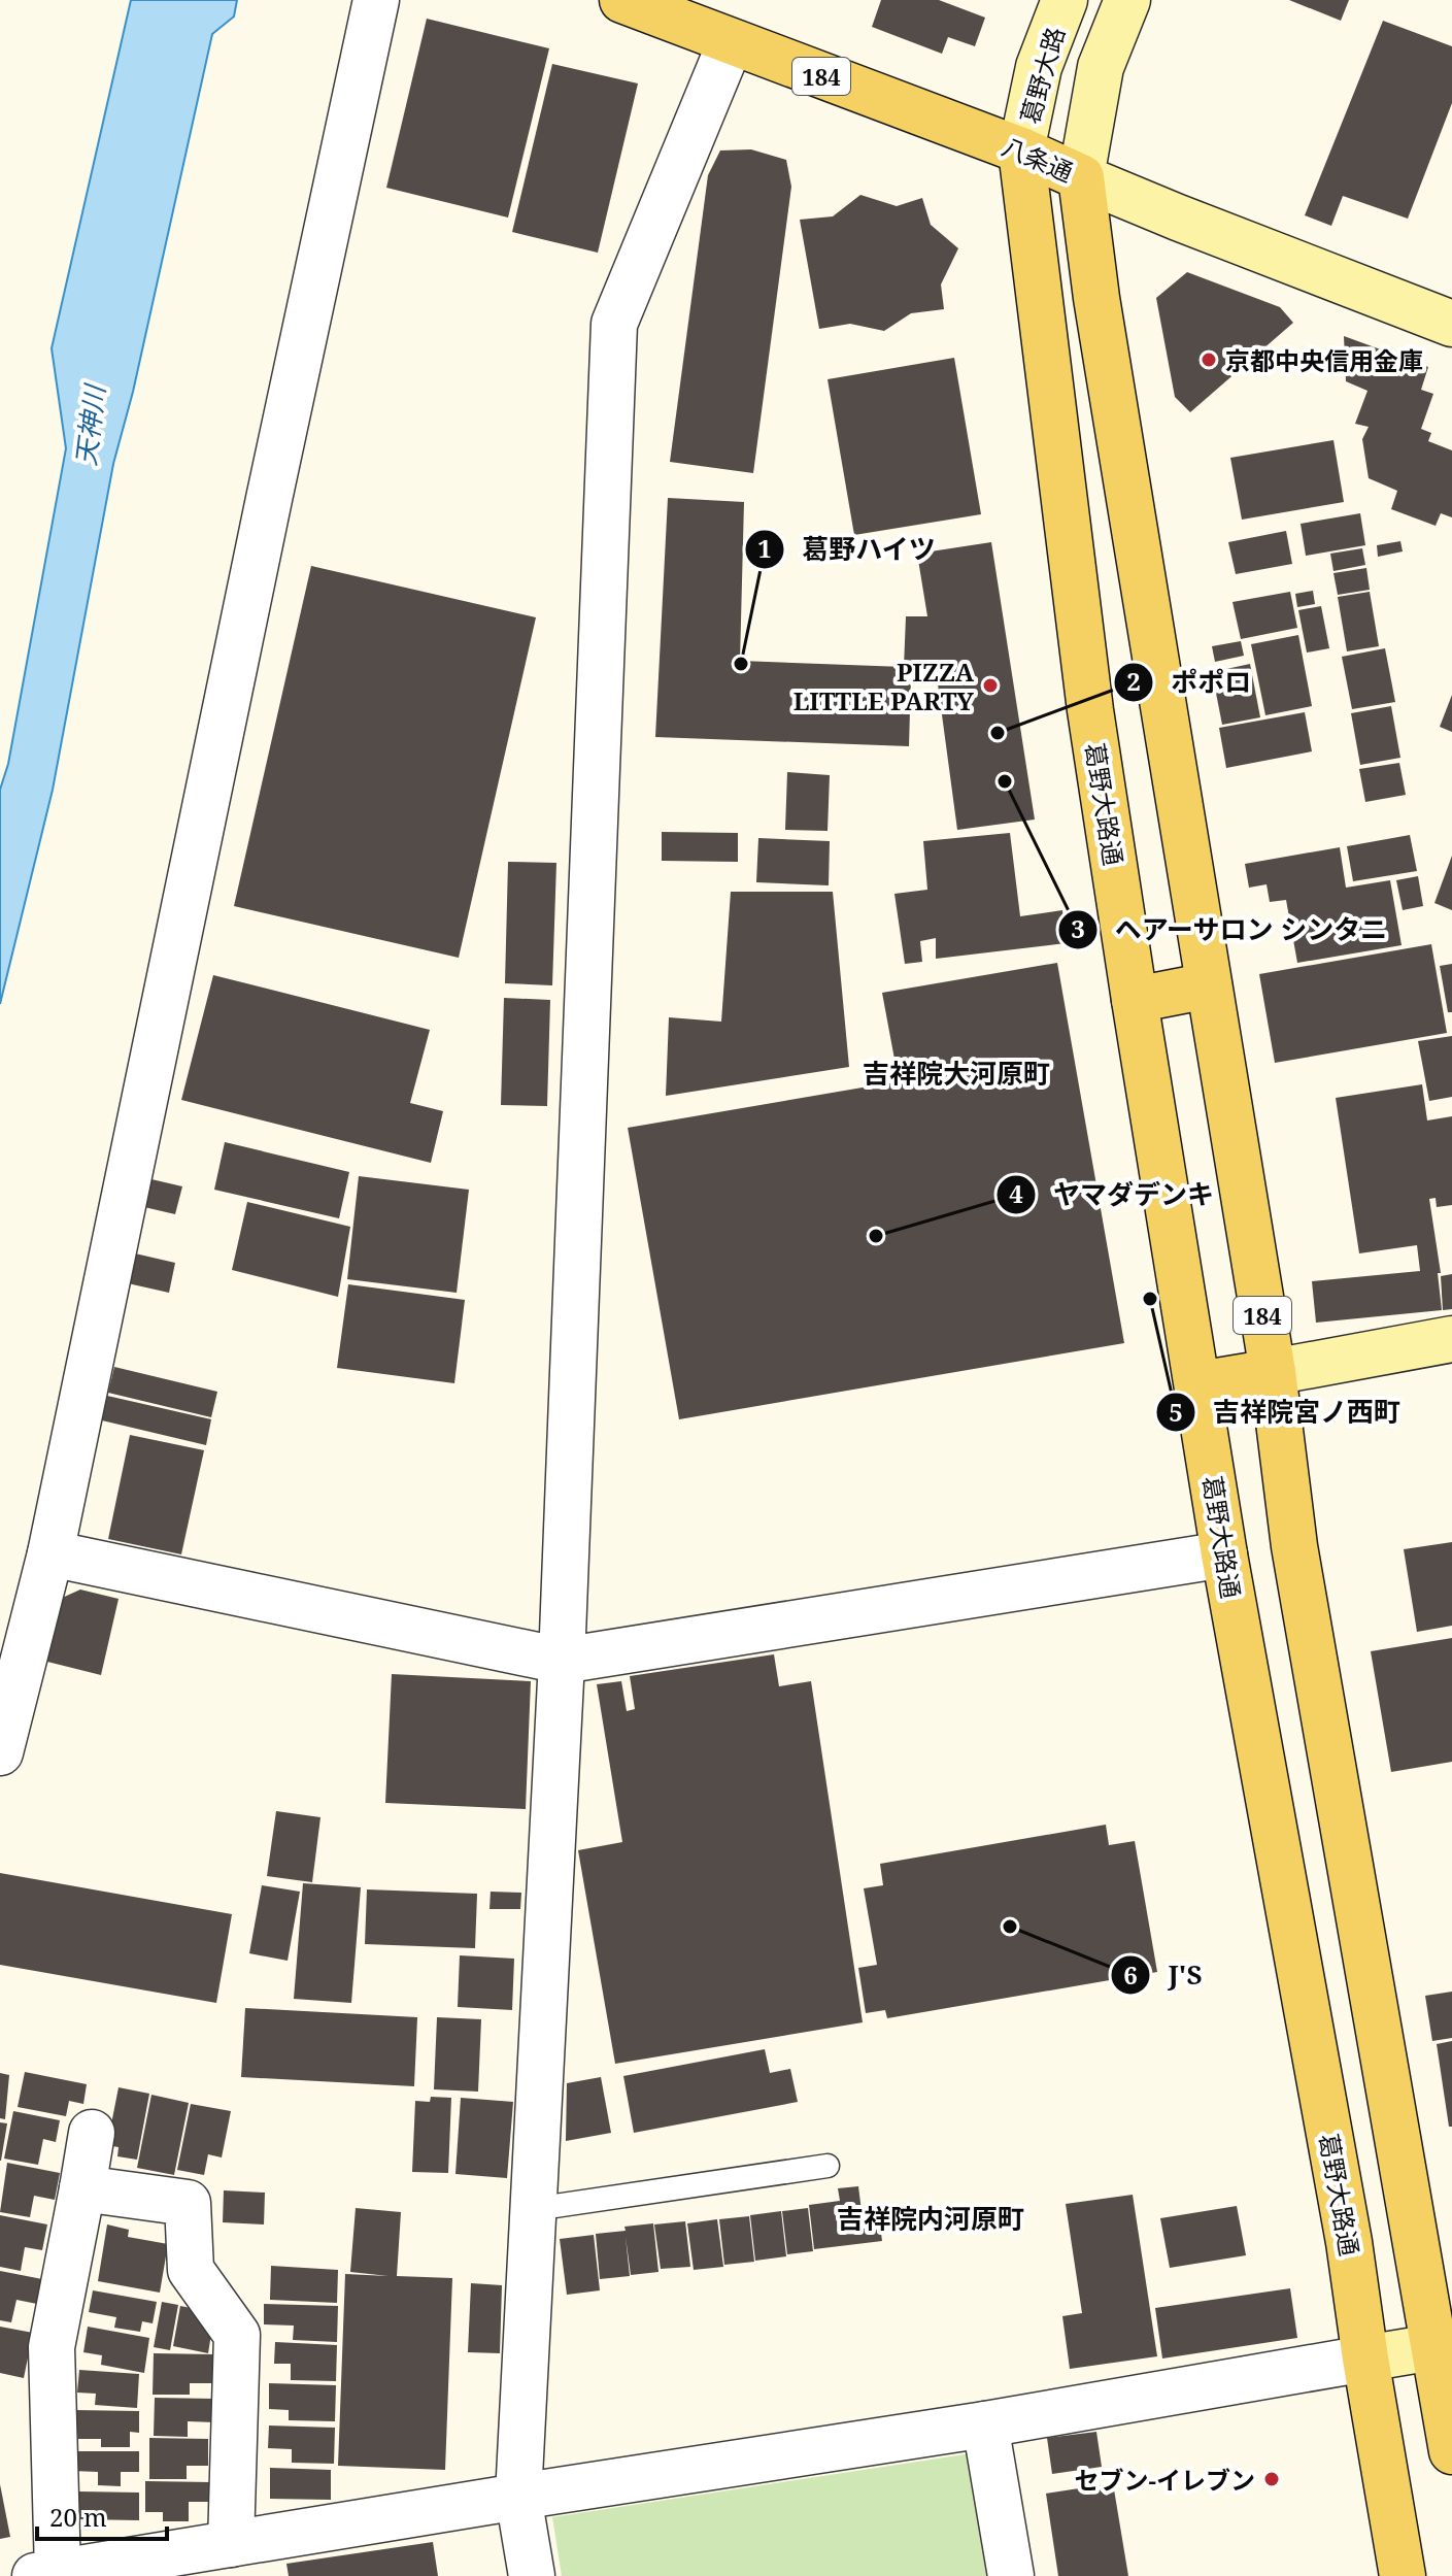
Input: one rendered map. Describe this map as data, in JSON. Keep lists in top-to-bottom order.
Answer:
{
  "streets": {
    "main road": ["184", "八条通", "葛野大路通"],
    "street": ["葛野大路"]
  },
  "crossings": [
    ["葛野大路", "八条通"],
    ["葛野大路", "葛野大路通"],
    ["184", "八条通"],
    ["八条通", "葛野大路通"]
  ],
  "districts": ["吉祥院大河原町", "吉祥院内河原町"],
  "water": ["天神川"],
  "places": [
    "京都中央信用金庫",
    "葛野ハイツ",
    "PIZZA LITTLE PARTY",
    "ポポロ",
    "ヘアーサロン シンタニ",
    "ヤマダデンキ",
    "吉祥院宮ノ西町",
    "J'S",
    "セブン-イレブン"
  ],
  "scale_bar": "20 m"
}
